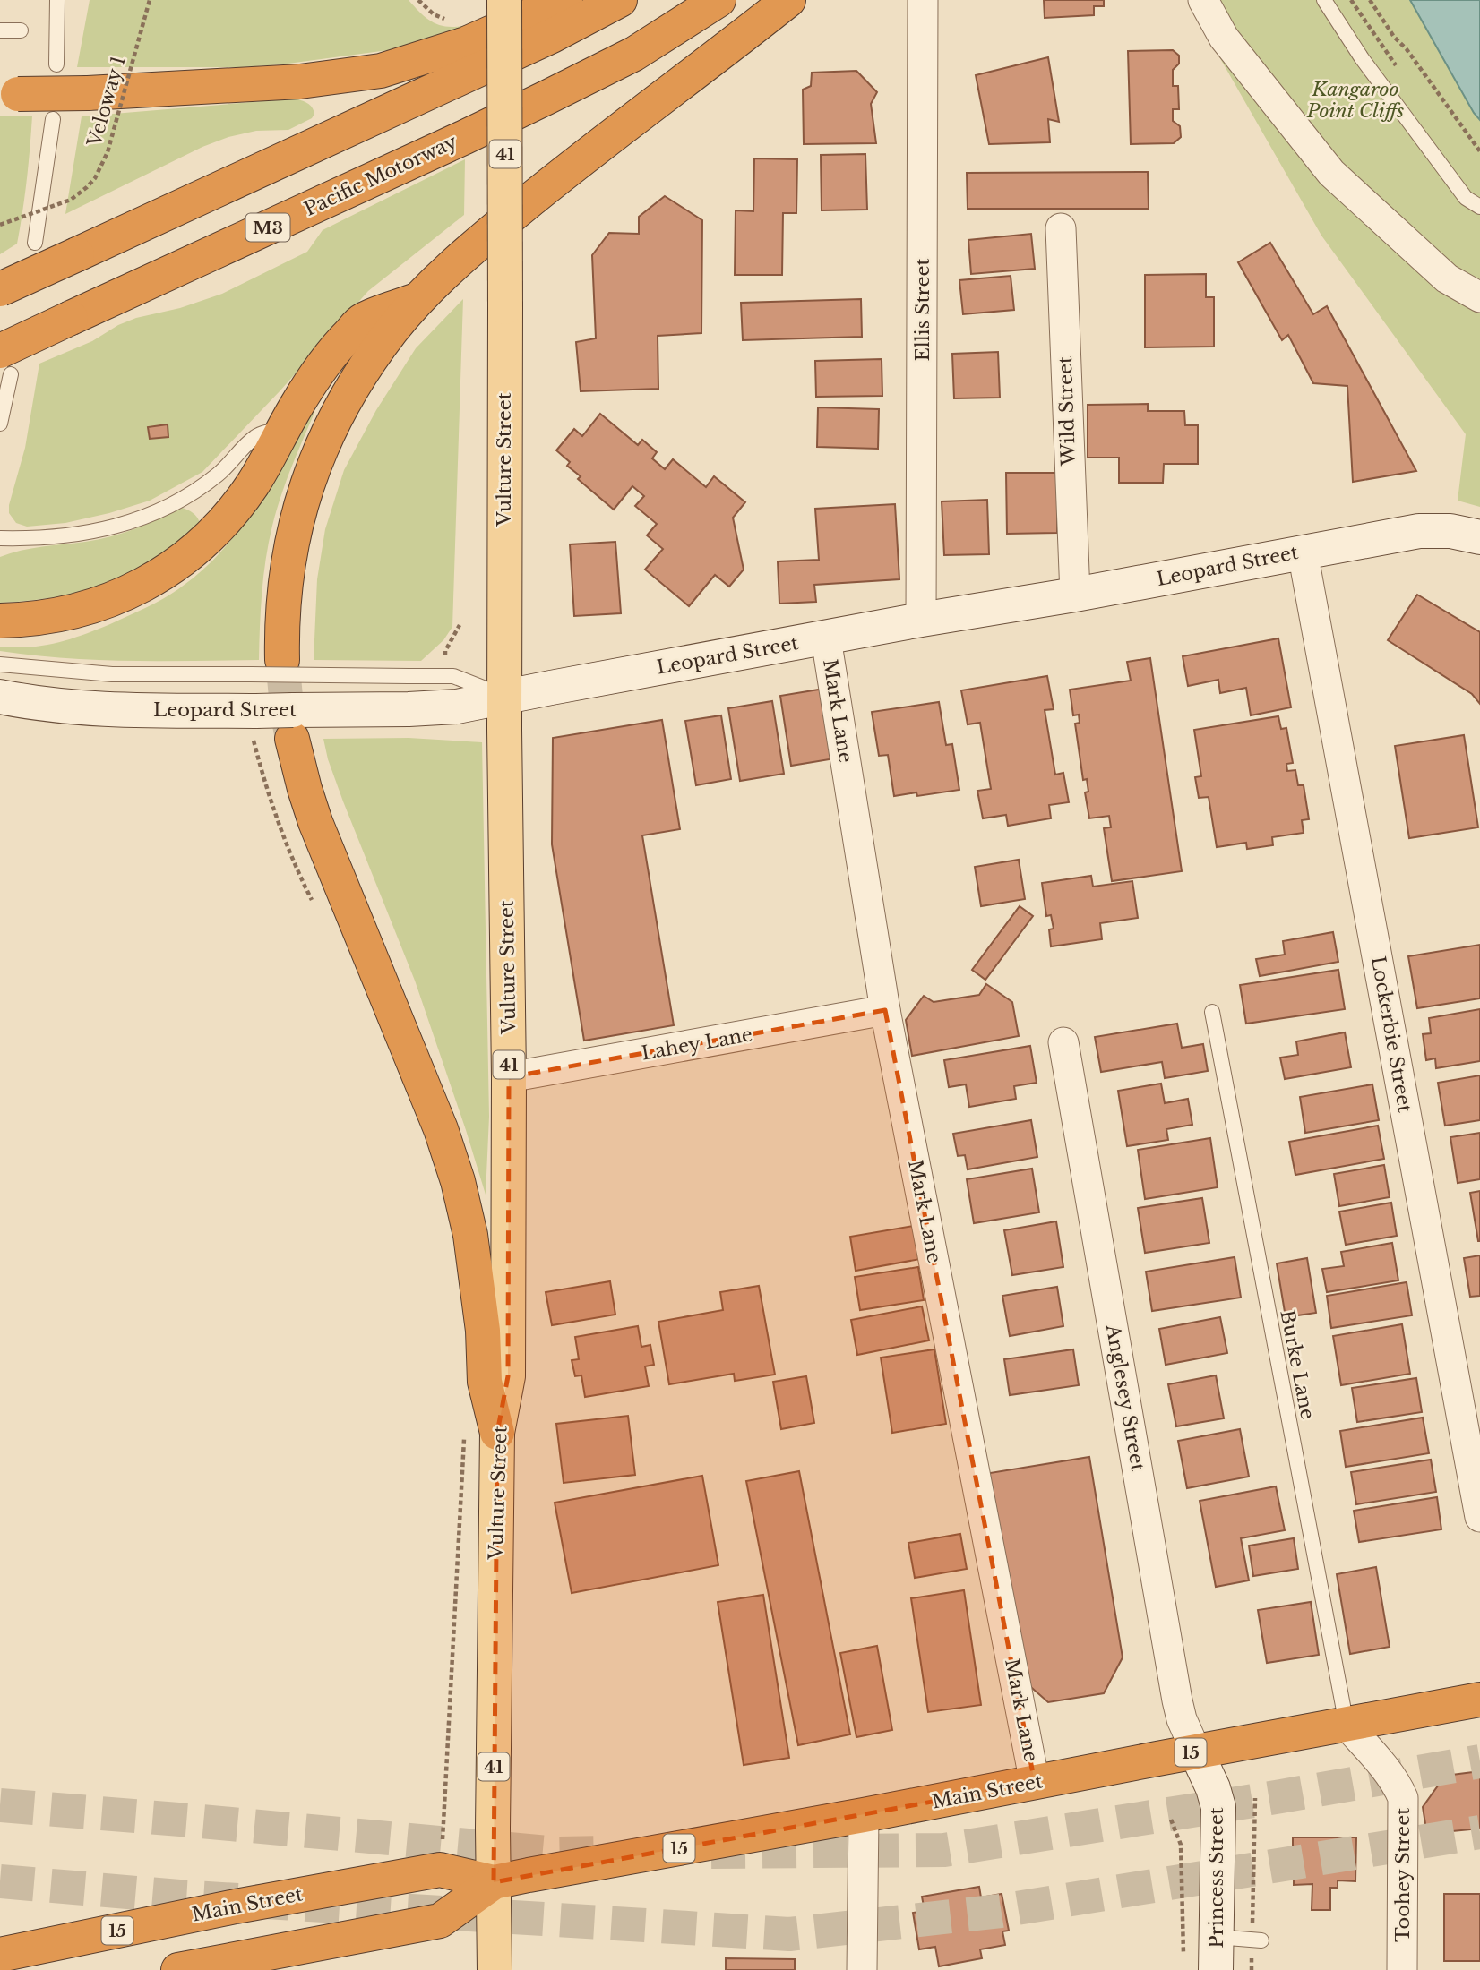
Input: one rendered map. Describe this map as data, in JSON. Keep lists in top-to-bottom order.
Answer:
{
  "streets": {
    "highway": [
      "Pacific Motorway",
      "M3",
      "15",
      "Main Street"
    ],
    "main road": [
      "41",
      "Vulture Street",
      "Leopard Street",
      "Princess Street"
    ],
    "street": [
      "Ellis Street",
      "Wild Street",
      "Mark Lane",
      "Lockerbie Street",
      "Lahey Lane",
      "Anglesey Street",
      "Toohey Street"
    ],
    "lane": ["Burke Lane"],
    "path": ["Veloway 1"]
  },
  "crossings": [
    ["Ellis Street", "Leopard Street"],
    ["Wild Street", "Leopard Street"],
    ["Vulture Street", "Leopard Street"],
    ["Vulture Street", "Lahey Lane"],
    ["Vulture Street", "Main Street"],
    ["Leopard Street", "Mark Lane"],
    ["Leopard Street", "Lockerbie Street"],
    ["Mark Lane", "Lahey Lane"],
    ["Mark Lane", "Main Street"],
    ["Burke Lane", "Main Street"],
    ["Burke Lane", "Toohey Street"],
    ["Anglesey Street", "Main Street"],
    ["Anglesey Street", "Princess Street"],
    ["Main Street", "Toohey Street"],
    ["Main Street", "Princess Street"]
  ],
  "parks": ["Kangaroo Point Cliffs"]
}
